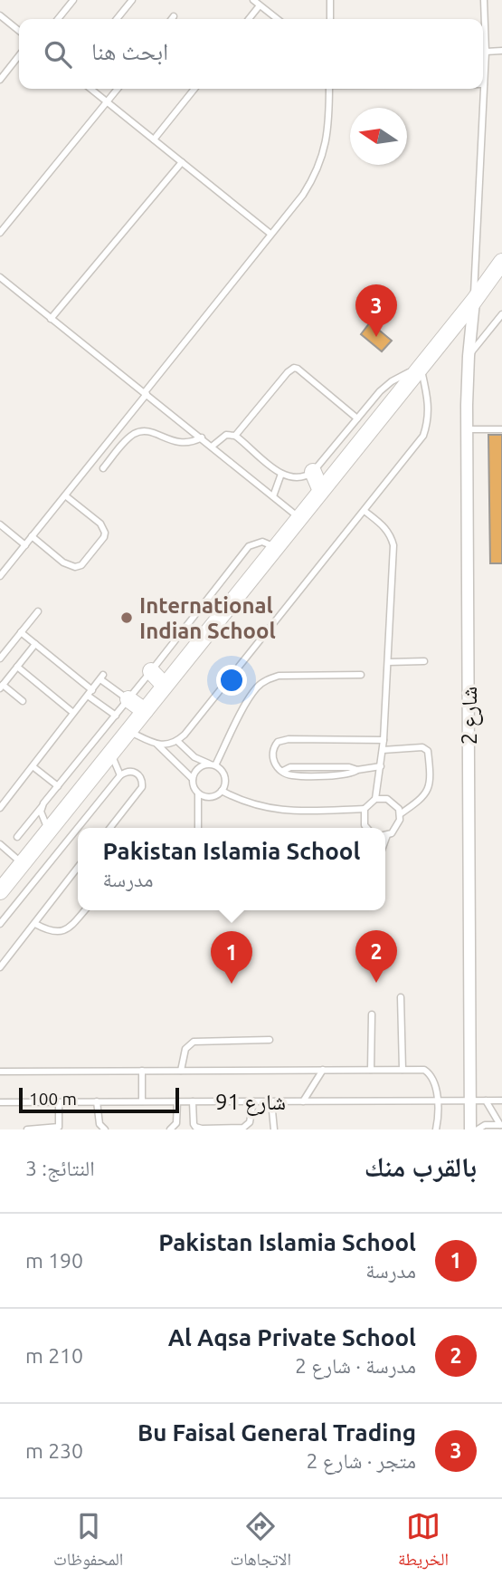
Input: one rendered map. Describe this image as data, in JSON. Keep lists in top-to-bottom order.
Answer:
{
  "streets": {
    "street": ["شارع 2"],
    "lane": ["شارع 91"]
  },
  "crossings": [
    ["شارع 2", "شارع 91"]
  ],
  "places": ["International Indian School"],
  "scale_bar": "100 m",
  "north": "left",
  "page": {
    "search": "ابحث هنا",
    "pins": ["3", "2", "1"],
    "popup": ["Pakistan Islamia School", "مدرسة"],
    "scale": "100 m",
    "heading": ["بالقرب منك", "النتائج: 3"],
    "list": [
      {
        "mark": "1",
        "name": "Pakistan Islamia School",
        "note": "مدرسة",
        "value": "190 m"
      },
      {
        "mark": "2",
        "name": "Al Aqsa Private School",
        "note": "مدرسة · شارع 2",
        "value": "210 m"
      },
      {
        "mark": "3",
        "name": "Bu Faisal General Trading",
        "note": "متجر · شارع 2",
        "value": "230 m"
      }
    ],
    "nav": ["الخريطة", "الاتجاهات", "المحفوظات"]
  }
}
